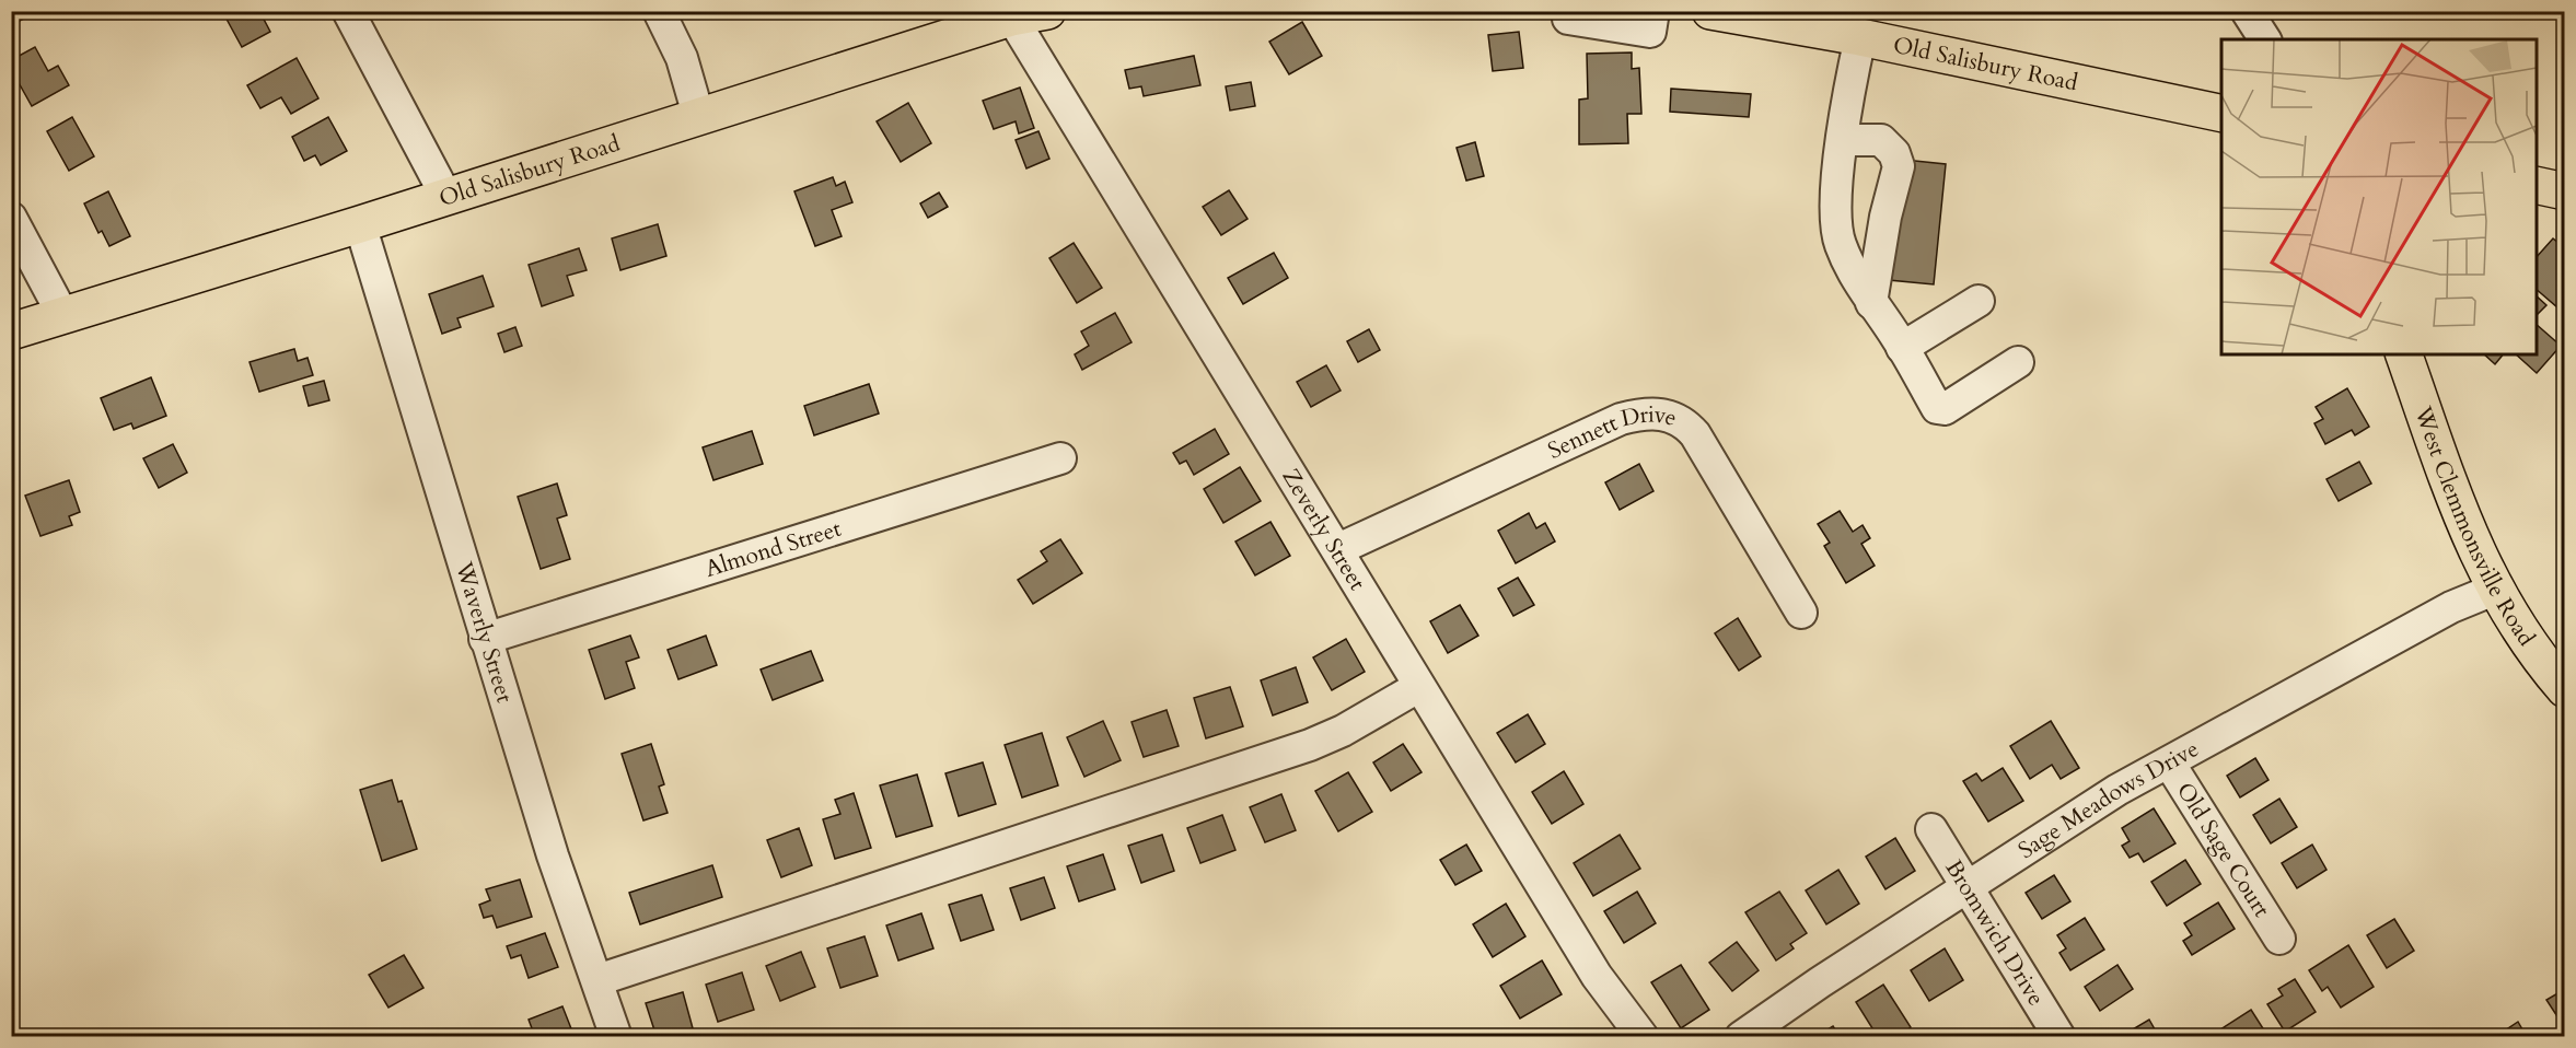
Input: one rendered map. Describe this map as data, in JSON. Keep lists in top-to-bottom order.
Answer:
{
  "streets": {
    "main road": ["Old Salisbury Road", "West Clemmonsville Road"],
    "street": [
      "Sennett Drive",
      "Zeverly Street",
      "Almond Street",
      "Waverly Street",
      "Sage Meadows Drive",
      "Old Sage Court",
      "Bromwich Drive"
    ]
  },
  "crossings": [
    ["Old Salisbury Road", "Zeverly Street"],
    ["Old Salisbury Road", "Waverly Street"],
    ["Sennett Drive", "Zeverly Street"],
    ["West Clemmonsville Road", "Sage Meadows Drive"],
    ["Almond Street", "Waverly Street"],
    ["Sage Meadows Drive", "Old Sage Court"],
    ["Sage Meadows Drive", "Bromwich Drive"]
  ]
}
